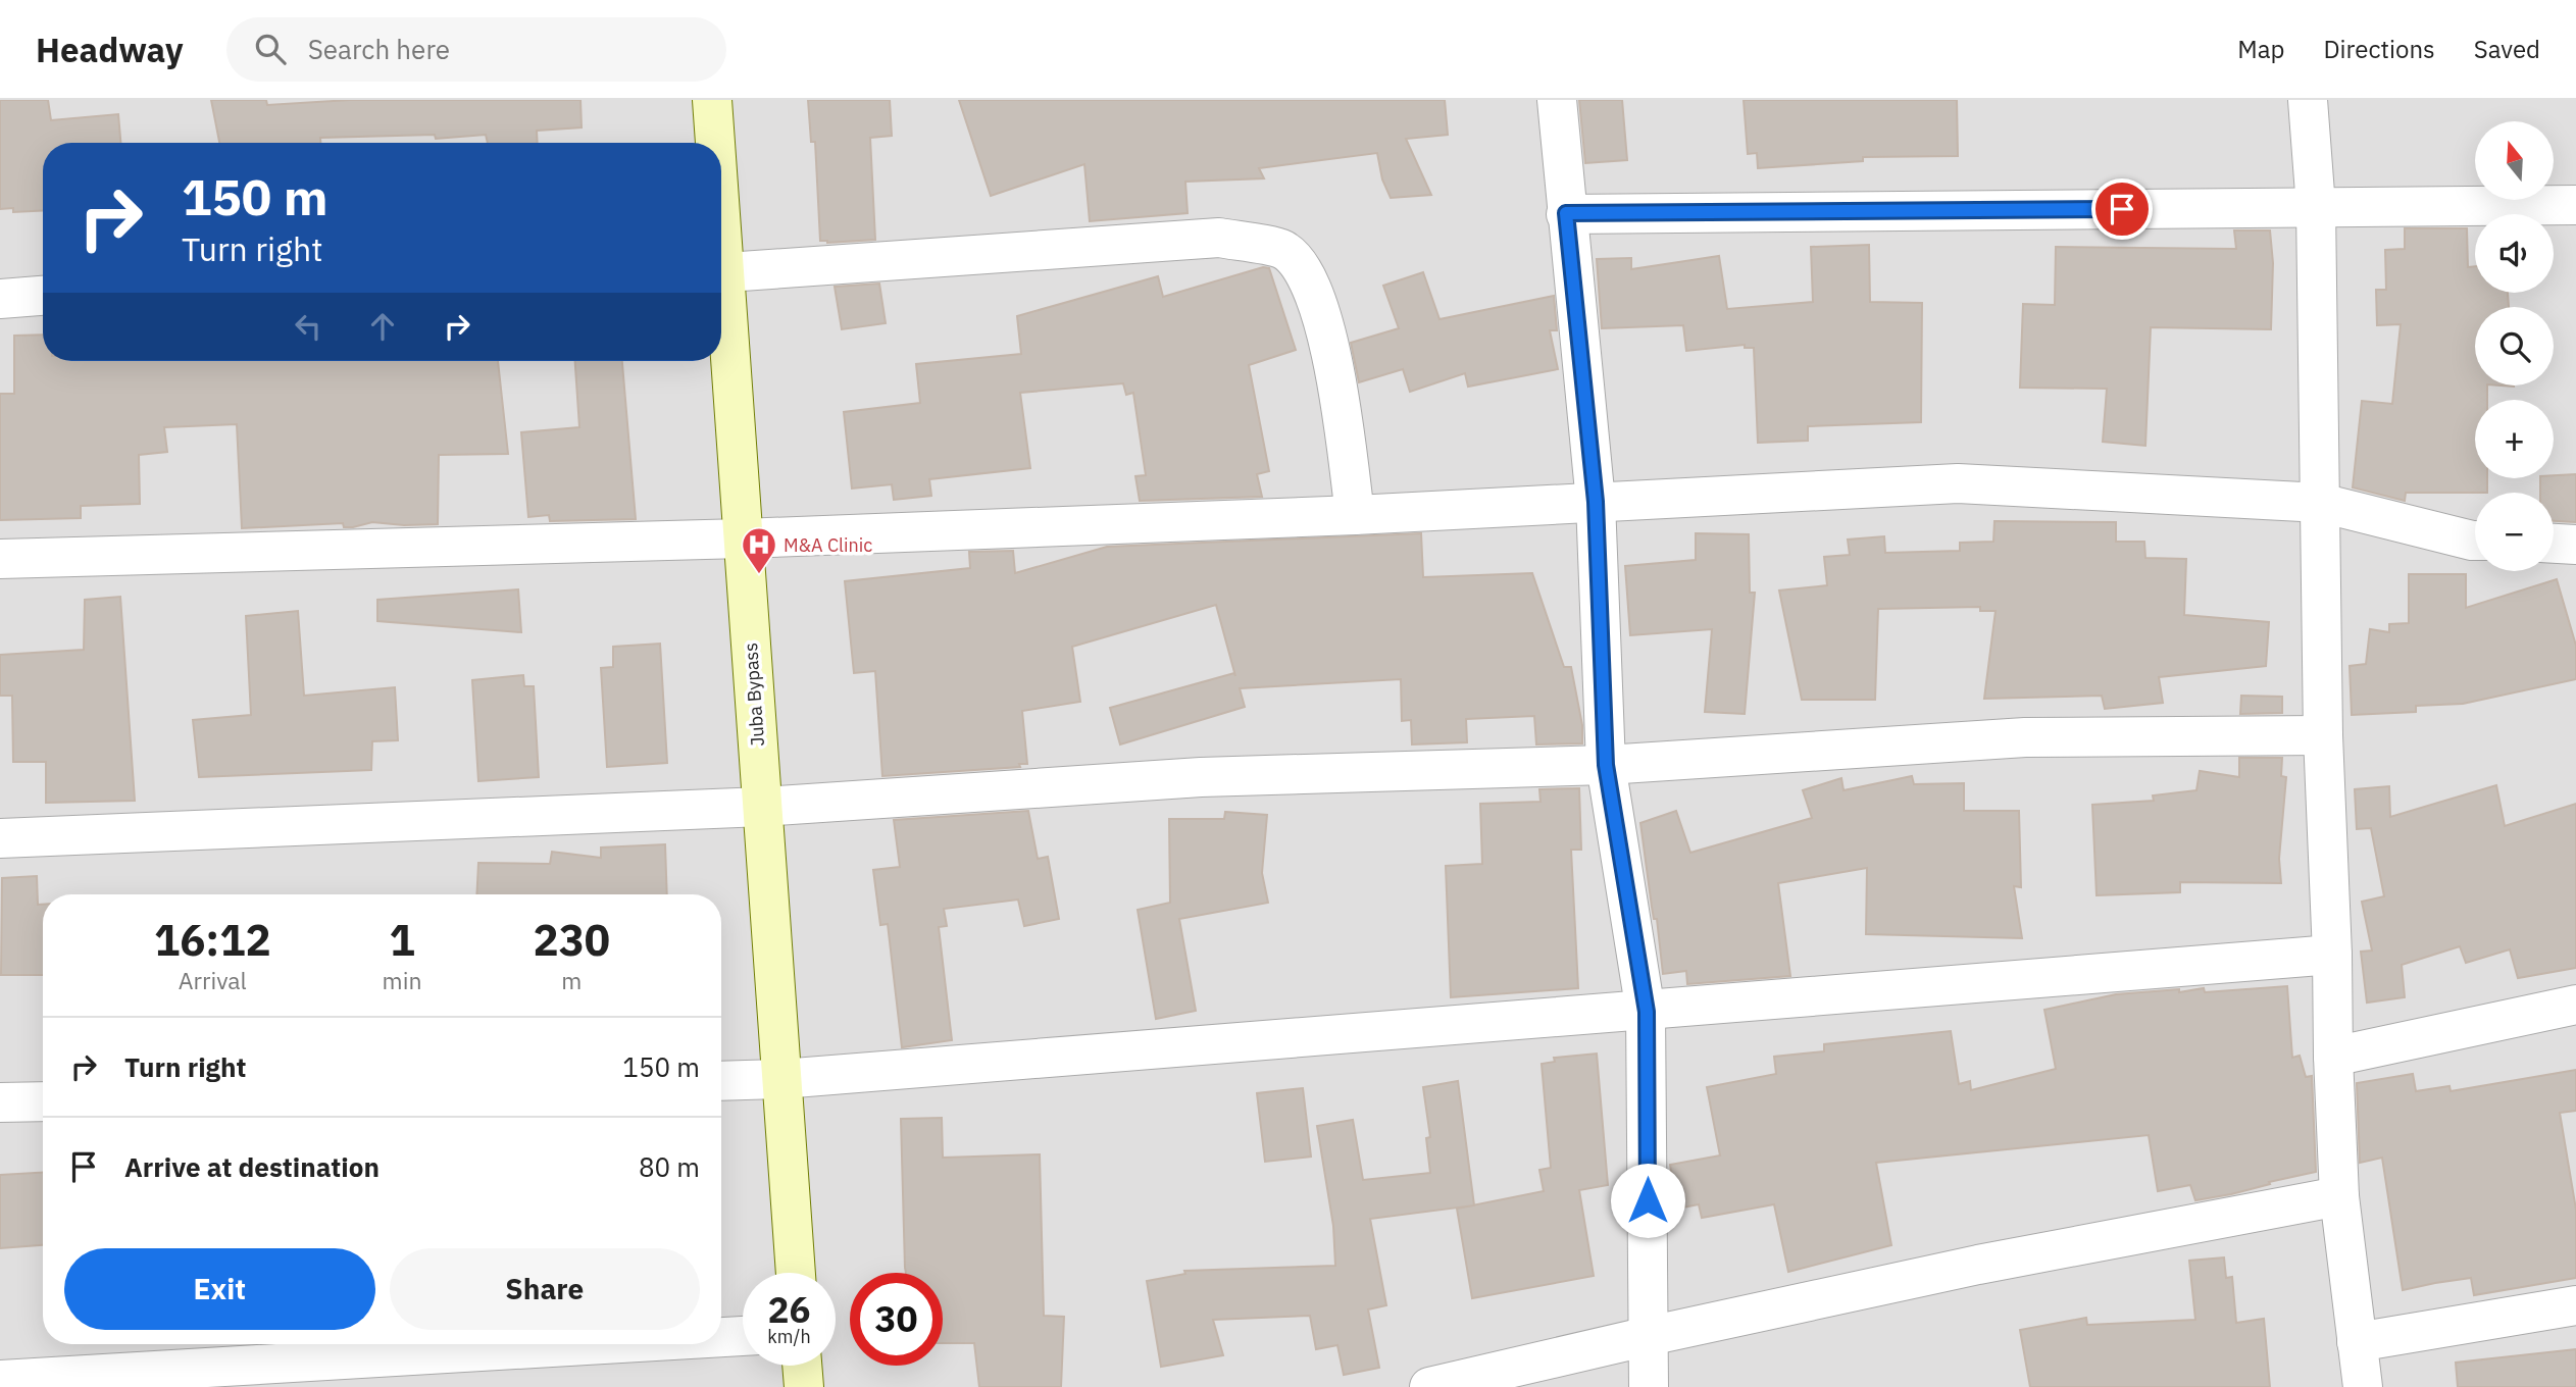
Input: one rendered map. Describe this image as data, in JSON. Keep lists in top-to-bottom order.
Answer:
{
  "streets": {
    "main road": ["Juba Bypass"]
  },
  "places": {
    "hospital": ["M&A Clinic"]
  },
  "north": "top",
  "page": {
    "header": "Headway",
    "search": "Search here",
    "nav": ["Map", "Directions", "Saved"],
    "map_buttons": ["+", "−"],
    "turn": ["150 m", "Turn right"],
    "eta": [
      "16:12",
      "Arrival",
      "1",
      "min",
      "230",
      "m"
    ],
    "list": [
      {
        "name": "Turn right",
        "value": "150 m"
      },
      {
        "name": "Arrive at destination",
        "value": "80 m"
      }
    ],
    "buttons": ["Exit", "Share"],
    "speed": "26 km/h",
    "limit": "30"
  }
}
